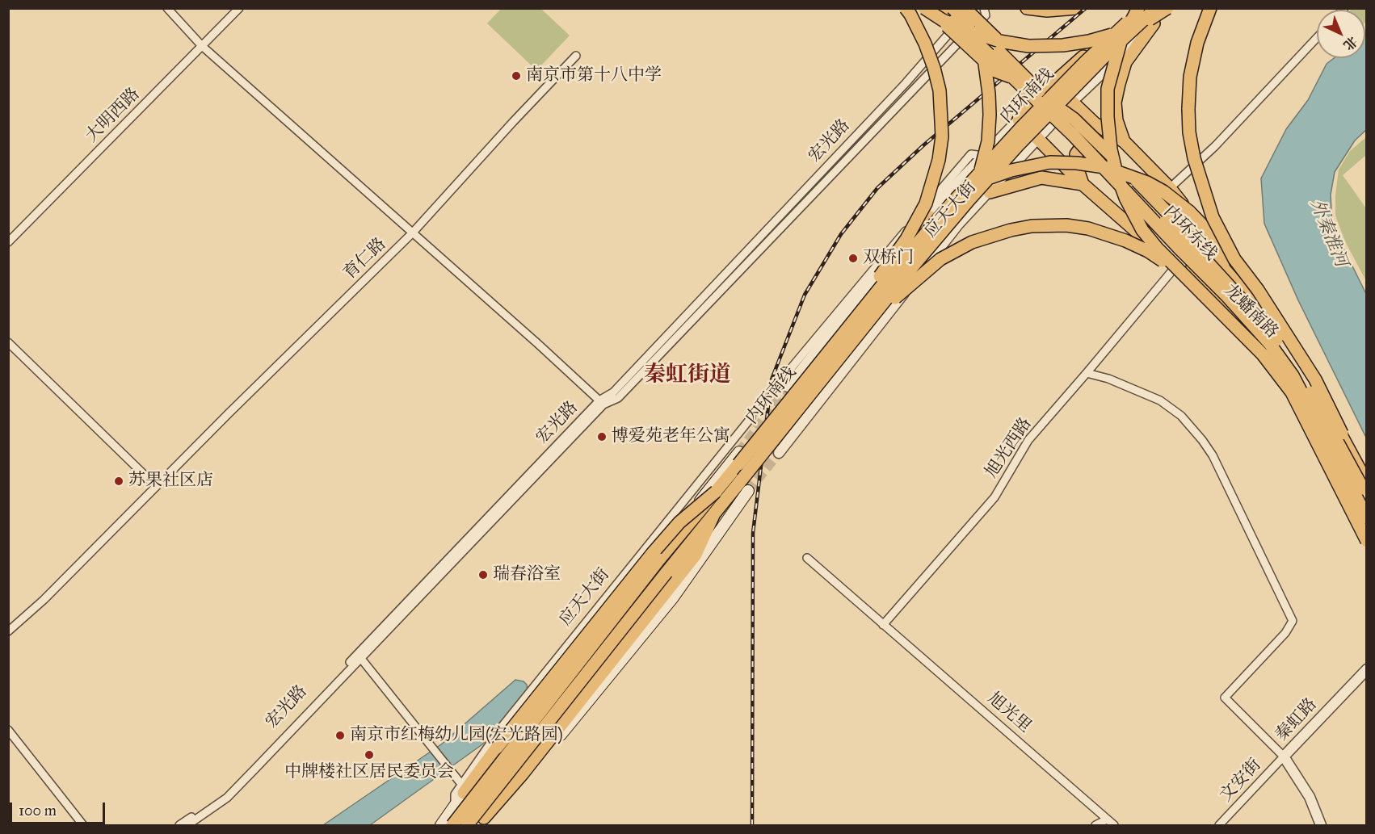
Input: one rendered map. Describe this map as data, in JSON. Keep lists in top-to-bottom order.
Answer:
{
  "streets": {
    "main road": [
      "内环南线",
      "应天大街",
      "内环东线",
      "龙蟠南路"
    ],
    "street": [
      "大明西路",
      "宏光路",
      "育仁路",
      "旭光西路",
      "旭光里",
      "秦虹路",
      "文安街"
    ]
  },
  "crossings": [
    ["内环南线", "应天大街"],
    ["应天大街", "龙蟠南路"],
    ["内环东线", "龙蟠南路"],
    ["龙蟠南路", "旭光西路"],
    ["旭光西路", "旭光里"],
    ["秦虹路", "文安街"]
  ],
  "districts": ["秦虹街道"],
  "water": ["外秦淮河"],
  "places": [
    "南京市第十八中学",
    "双桥门",
    "博爱苑老年公寓",
    "苏果社区店",
    "瑞春浴室",
    "南京市红梅幼儿园(宏光路园)",
    "中牌楼社区居民委员会"
  ],
  "scale_bar": "100 m",
  "north": "bottom right"
}
